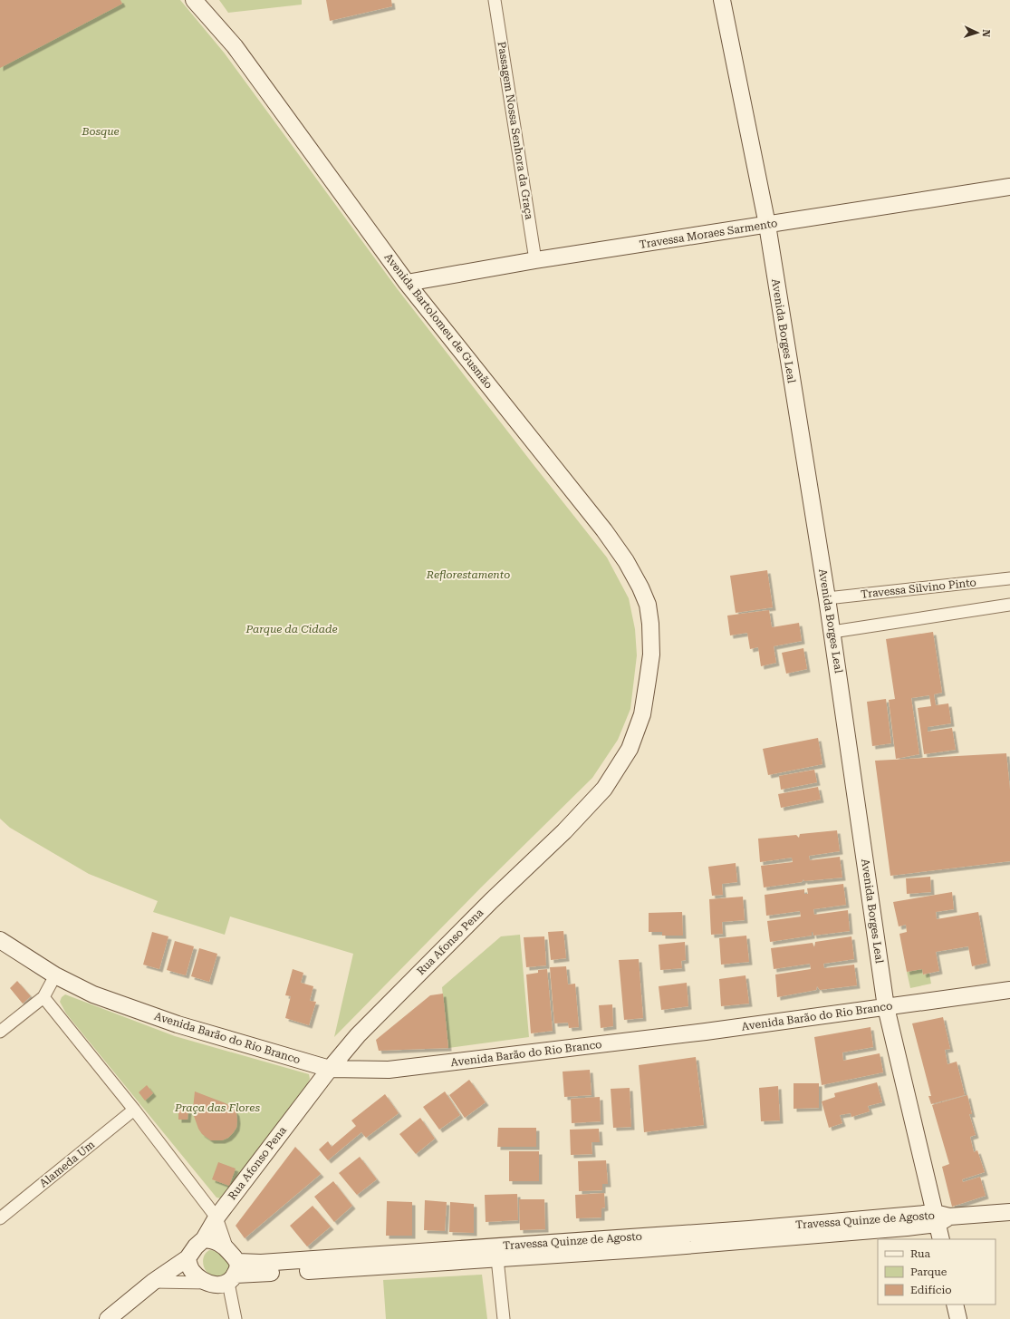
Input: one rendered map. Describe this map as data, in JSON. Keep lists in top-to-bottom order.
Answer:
{
  "streets": {
    "main road": [
      "Travessa Moraes Sarmento",
      "Avenida Bartolomeu de Gusmão",
      "Avenida Borges Leal",
      "Rua Afonso Pena",
      "Avenida Barão do Rio Branco",
      "Travessa Quinze de Agosto"
    ],
    "street": ["Passagem Nossa Senhora da Graça", "Travessa Silvino Pinto", "Alameda Um"]
  },
  "crossings": [
    ["Passagem Nossa Senhora da Graça", "Travessa Moraes Sarmento"],
    ["Travessa Moraes Sarmento", "Avenida Bartolomeu de Gusmão"],
    ["Travessa Moraes Sarmento", "Avenida Borges Leal"],
    ["Avenida Bartolomeu de Gusmão", "Rua Afonso Pena"],
    ["Avenida Borges Leal", "Travessa Silvino Pinto"],
    ["Avenida Borges Leal", "Avenida Barão do Rio Branco"],
    ["Avenida Borges Leal", "Travessa Quinze de Agosto"],
    ["Rua Afonso Pena", "Avenida Barão do Rio Branco"],
    ["Rua Afonso Pena", "Travessa Quinze de Agosto"]
  ],
  "parks": [
    "Bosque",
    "Reflorestamento",
    "Parque da Cidade",
    "Praça das Flores"
  ],
  "legend": ["Rua", "Parque", "Edifício"],
  "north": "right"
}
